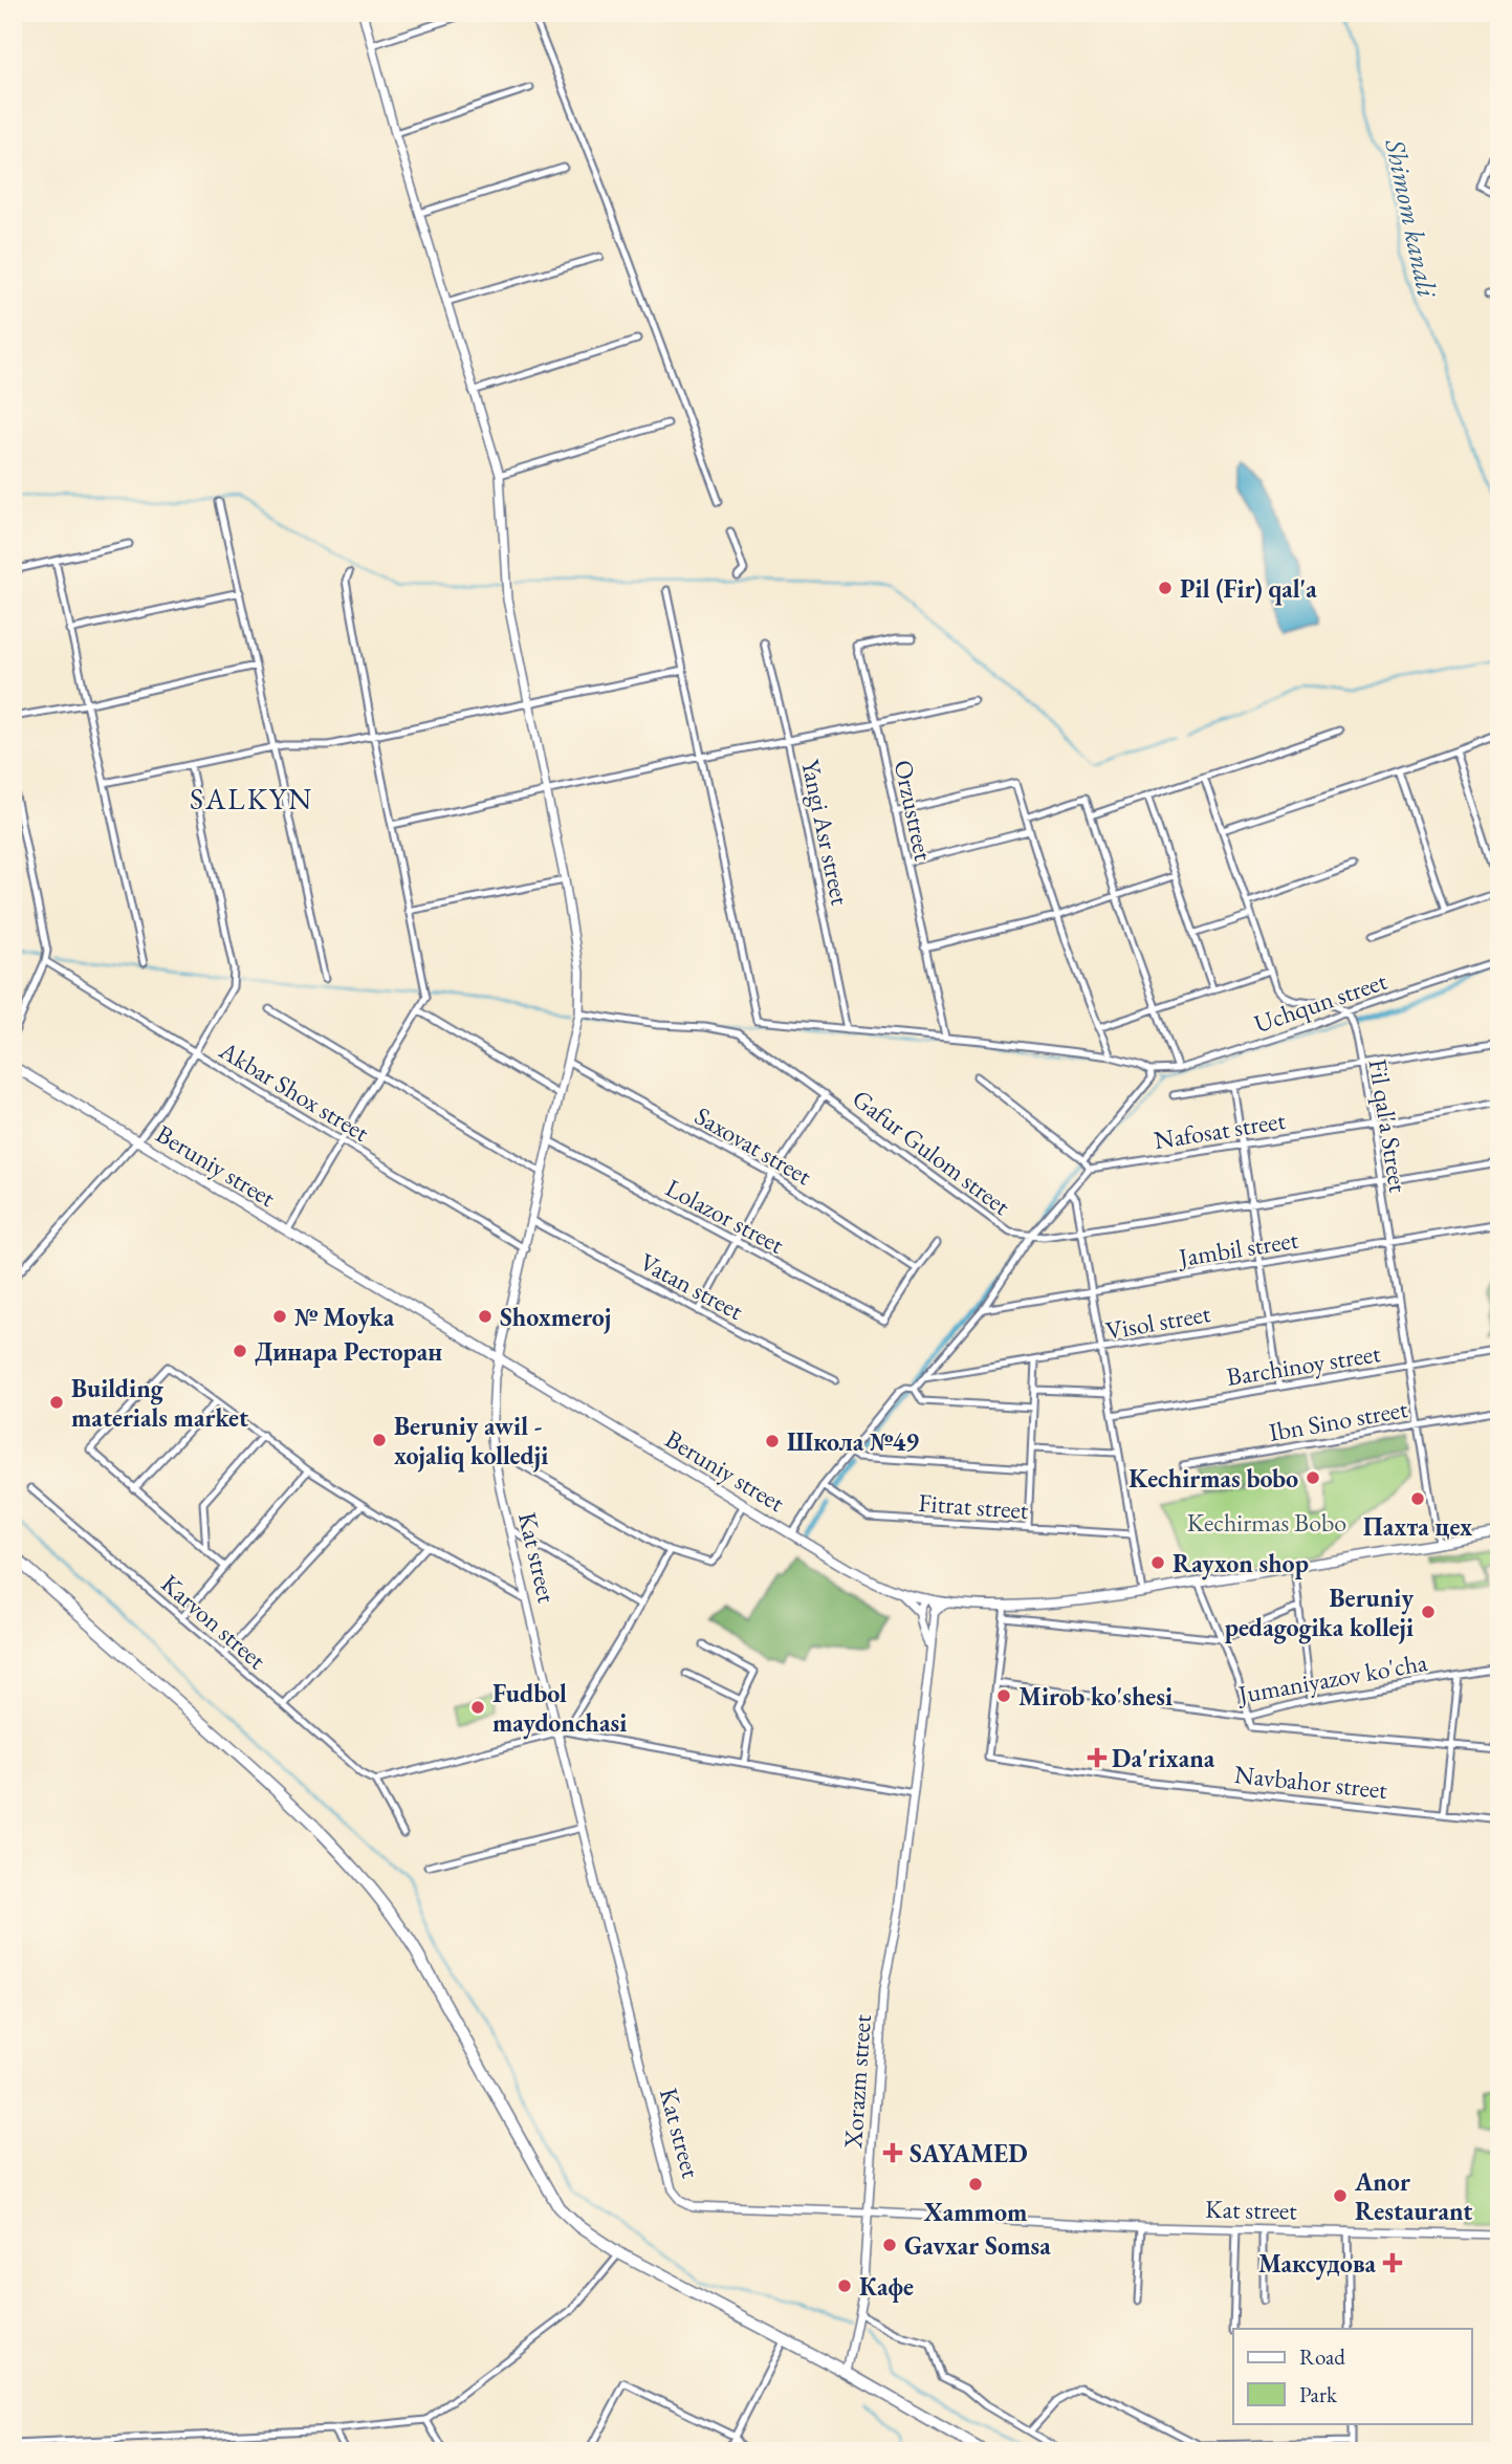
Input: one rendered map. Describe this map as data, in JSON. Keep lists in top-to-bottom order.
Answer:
{
  "streets": {
    "main road": ["Beruniy street"],
    "street": [
      "Orzustreet",
      "Yangi Asr street",
      "Uchqun street",
      "Akbar Shox street",
      "Fil qal'a Street",
      "Nafosat street",
      "Saxovat street",
      "Gafur Gulom street",
      "Lolazor street",
      "Jambil street",
      "Vatan street",
      "Visol street",
      "Barchinoy street",
      "Ibn Sino street",
      "Fitrat street",
      "Kat street",
      "Karvon street",
      "Jumaniyazov ko'cha",
      "Navbahor street",
      "Xorazm street"
    ]
  },
  "crossings": [
    ["Uchqun street", "Fil qal'a Street"],
    ["Akbar Shox street", "Kat street"],
    ["Fil qal'a Street", "Nafosat street"],
    ["Fil qal'a Street", "Gafur Gulom street"],
    ["Fil qal'a Street", "Beruniy street"],
    ["Fil qal'a Street", "Jambil street"],
    ["Fil qal'a Street", "Visol street"],
    ["Fil qal'a Street", "Barchinoy street"],
    ["Fil qal'a Street", "Ibn Sino street"],
    ["Saxovat street", "Lolazor street"],
    ["Saxovat street", "Kat street"],
    ["Gafur Gulom street", "Kat street"],
    ["Beruniy street", "Kat street"],
    ["Lolazor street", "Kat street"],
    ["Vatan street", "Kat street"],
    ["Kat street", "Xorazm street"],
    ["Jumaniyazov ko'cha", "Navbahor street"]
  ],
  "districts": ["SALKYN"],
  "water": ["Shimom kanali"],
  "parks": ["Kechirmas Bobo"],
  "places": {
    "other": [
      "Pil (Fir) qal'a",
      "№ Moyka",
      "Shoxmeroj",
      "Динара Ресторан",
      "Building materials market",
      "Beruniy awil - xojaliq kolledji",
      "Школа №49",
      "Kechirmas bobo",
      "Пахта цех",
      "Rayxon shop",
      "Beruniy pedagogika kolleji",
      "Mirob ko'shesi",
      "Fudbol maydonchasi",
      "Xammom",
      "Anor Restaurant",
      "Gavxar Somsa",
      "Кафе"
    ],
    "health": ["Da'rixana", "SAYAMED", "Максудова"]
  },
  "legend": ["Road", "Park"]
}
